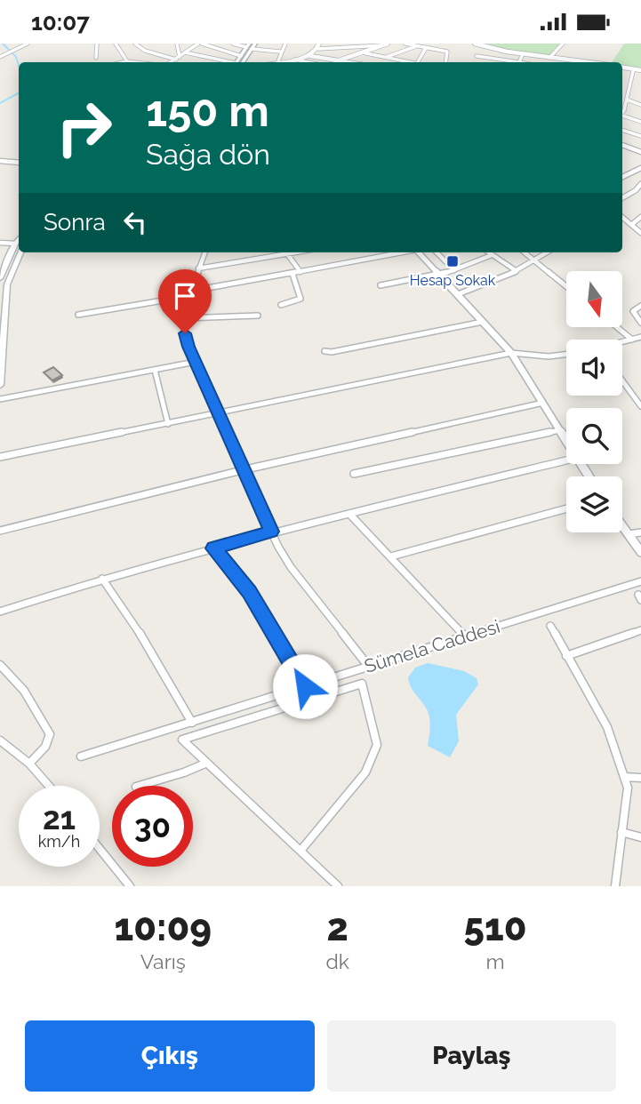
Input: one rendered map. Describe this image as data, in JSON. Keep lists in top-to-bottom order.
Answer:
{
  "streets": {
    "street": ["Sümela Caddesi"]
  },
  "places": {
    "transit": ["Hesap Sokak"]
  },
  "north": "bottom",
  "page": {
    "status": "10:07",
    "turn": ["150 m", "Sağa dön"],
    "then": "Sonra",
    "speed": "21 km/h",
    "limit": "30",
    "eta": [
      "10:09",
      "Varış",
      "2",
      "dk",
      "510",
      "m"
    ],
    "buttons": ["Çıkış", "Paylaş"]
  }
}
